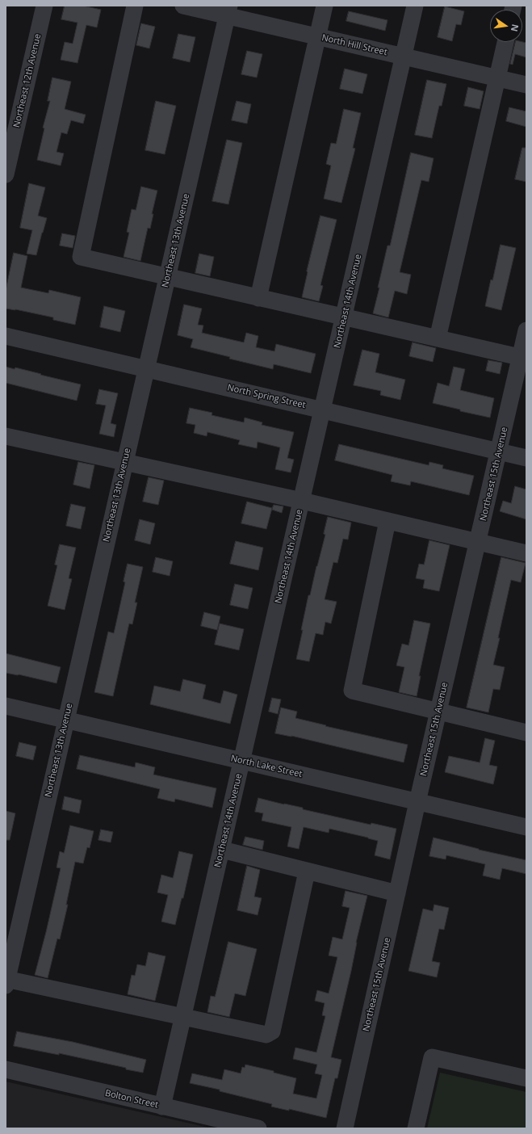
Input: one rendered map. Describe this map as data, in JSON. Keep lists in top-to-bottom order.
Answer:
{
  "streets": {
    "street": [
      "North Hill Street",
      "Northeast 12th Avenue",
      "Northeast 13th Avenue",
      "Northeast 14th Avenue",
      "North Spring Street",
      "Northeast 15th Avenue",
      "North Lake Street",
      "Bolton Street"
    ]
  },
  "crossings": [
    ["North Hill Street", "Northeast 13th Avenue"],
    ["North Hill Street", "Northeast 14th Avenue"],
    ["Northeast 13th Avenue", "North Spring Street"],
    ["Northeast 13th Avenue", "North Lake Street"],
    ["Northeast 14th Avenue", "North Spring Street"],
    ["Northeast 14th Avenue", "North Lake Street"],
    ["Northeast 14th Avenue", "Bolton Street"],
    ["North Spring Street", "Northeast 15th Avenue"],
    ["Northeast 15th Avenue", "North Lake Street"]
  ],
  "north": "right"
}
